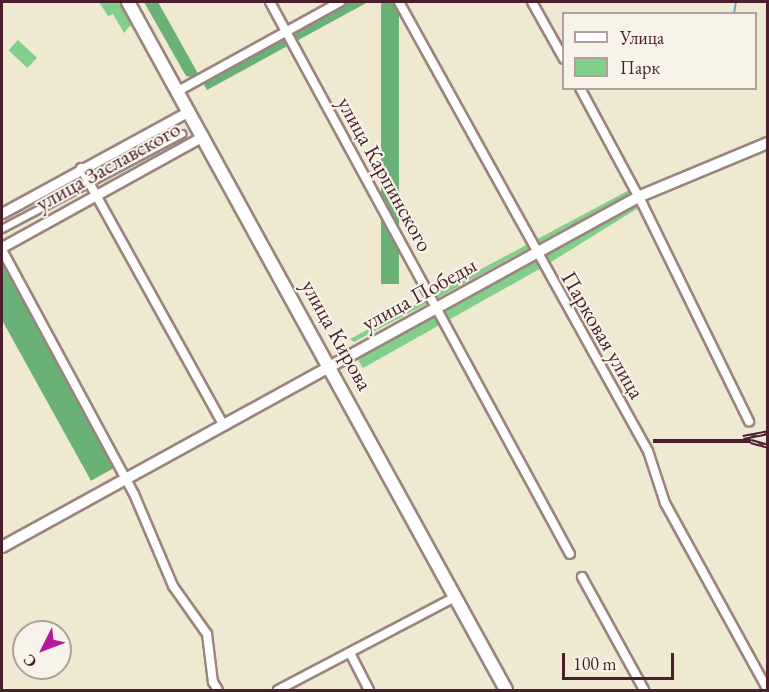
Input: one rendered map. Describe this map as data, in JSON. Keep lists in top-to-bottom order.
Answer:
{
  "streets": {
    "main road": ["улица Победы", "улица Кирова"],
    "street": ["улица Заславского", "улица Карпинского", "Парковая улица"]
  },
  "crossings": [
    ["улица Заславского", "улица Карпинского"],
    ["улица Заславского", "улица Кирова"],
    ["улица Карпинского", "улица Победы"],
    ["улица Победы", "улица Кирова"],
    ["улица Победы", "Парковая улица"]
  ],
  "legend": ["Улица", "Парк"],
  "scale_bar": "100 m",
  "north": "bottom left"
}
